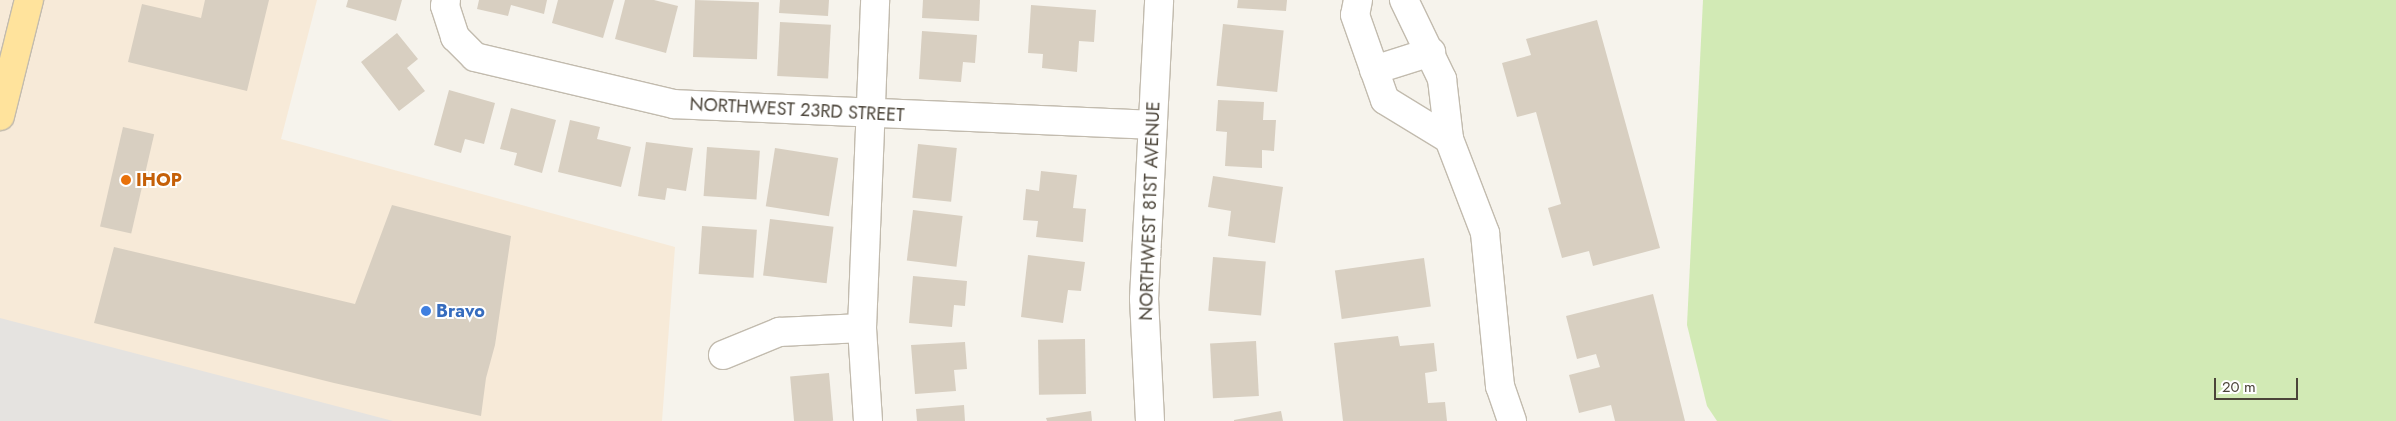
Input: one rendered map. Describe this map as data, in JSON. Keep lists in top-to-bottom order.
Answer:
{
  "streets": {
    "street": ["NORTHWEST 23RD STREET", "NORTHWEST 81ST AVENUE"]
  },
  "crossings": [
    ["NORTHWEST 23RD STREET", "NORTHWEST 81ST AVENUE"]
  ],
  "places": ["IHOP", "Bravo"],
  "scale_bar": "20 m"
}
